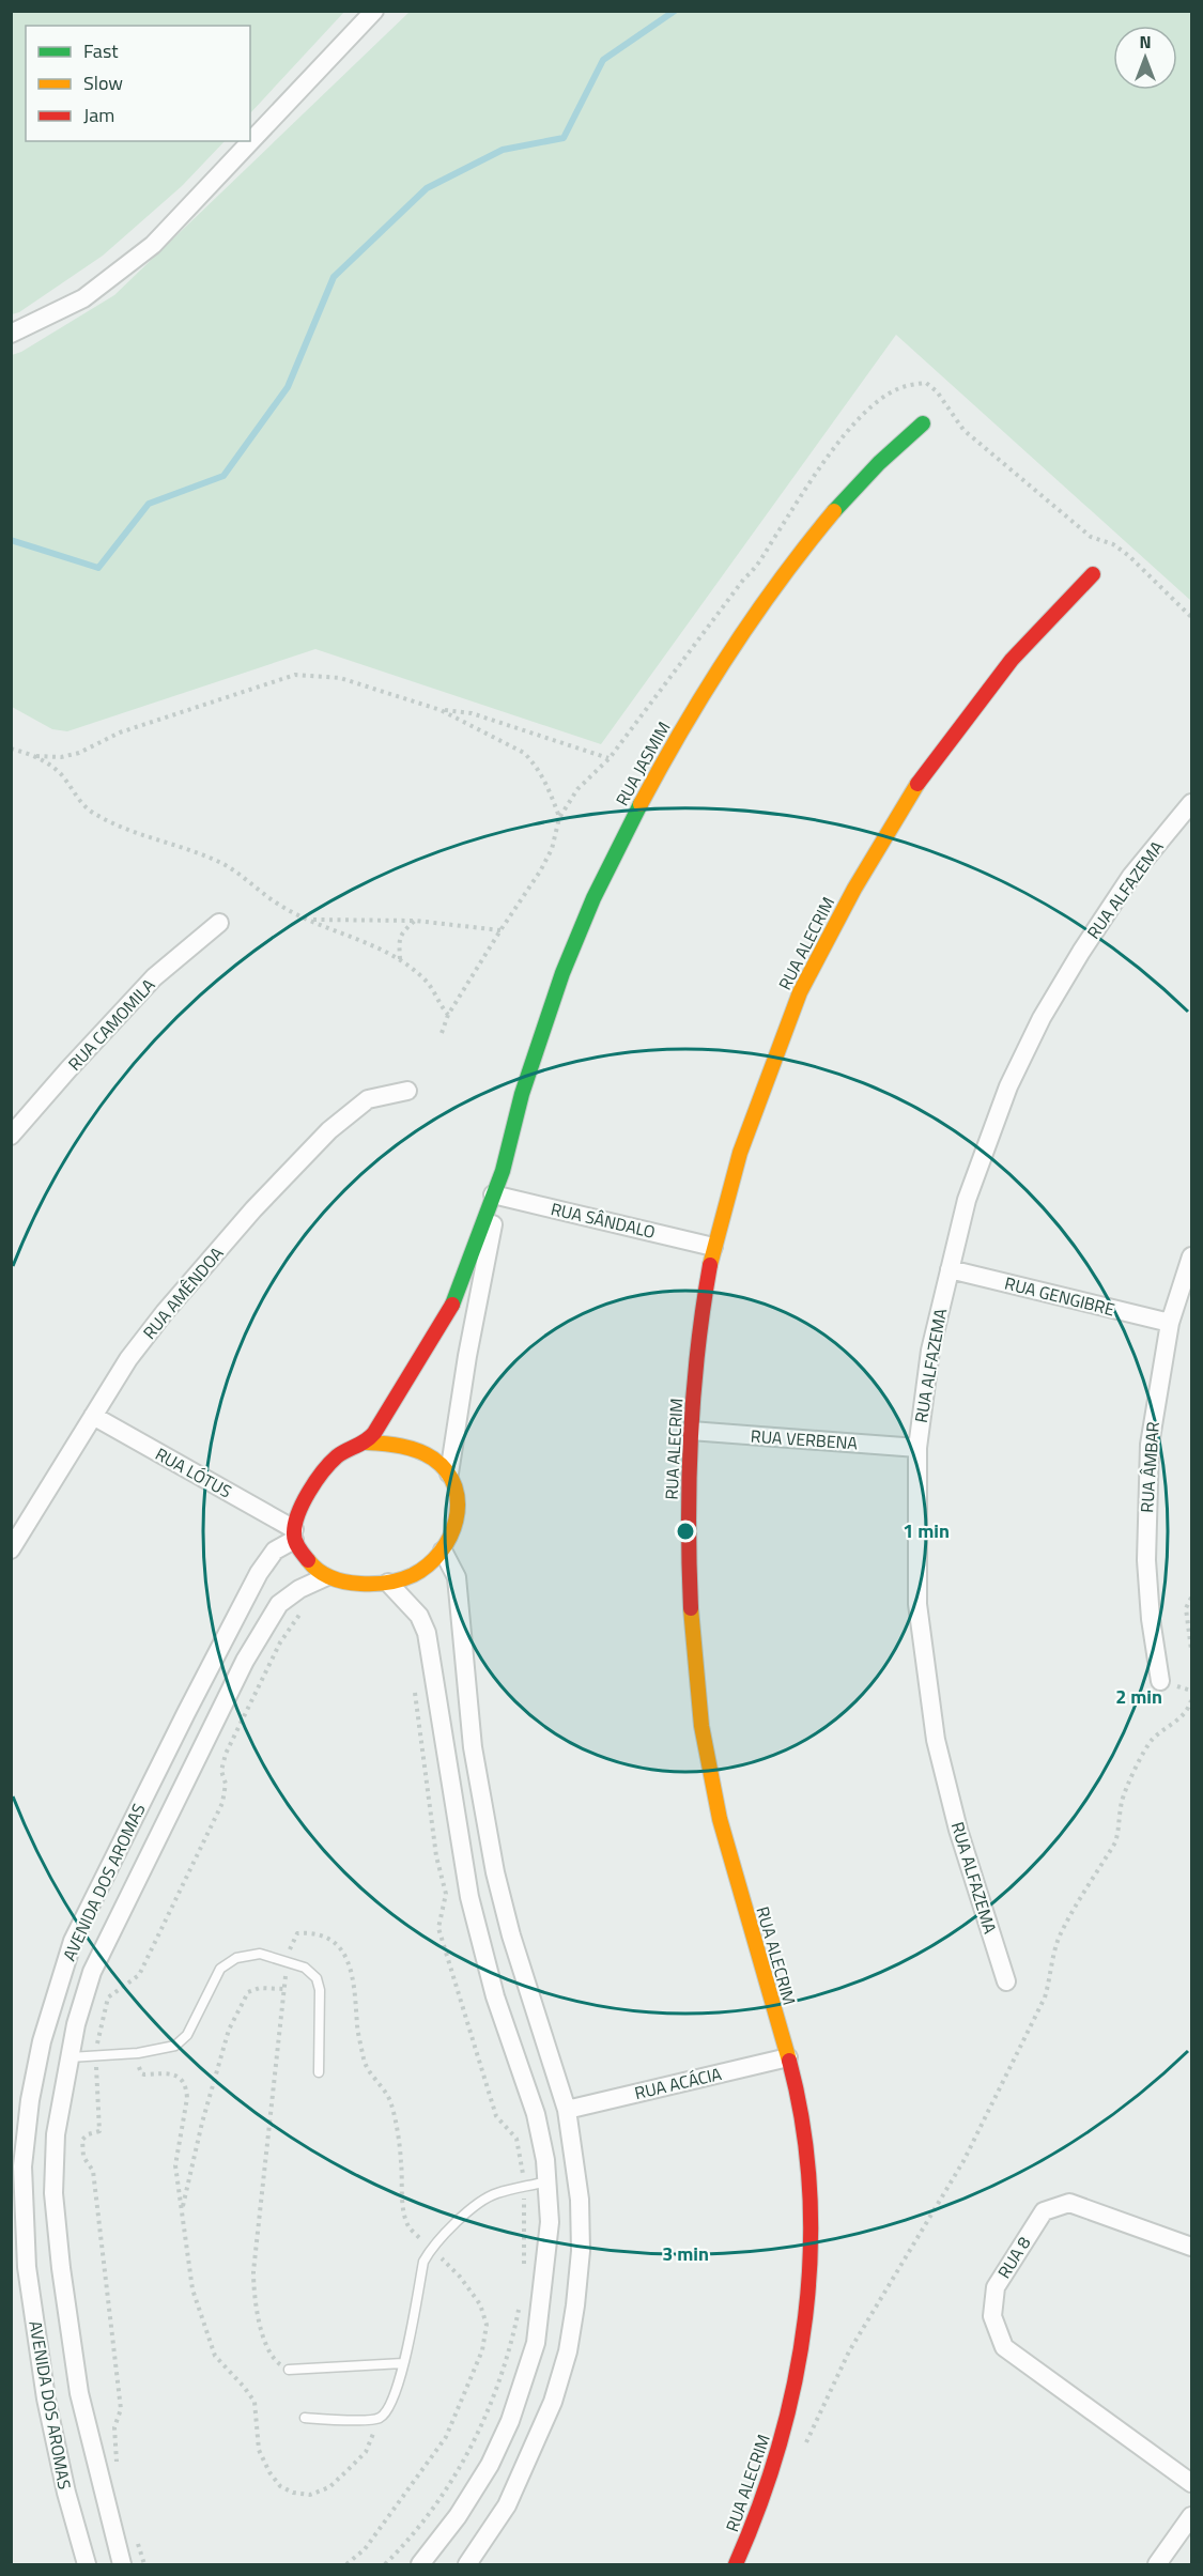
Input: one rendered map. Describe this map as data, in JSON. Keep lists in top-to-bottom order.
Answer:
{
  "streets": {
    "street": [
      "RUA JASMIM",
      "RUA ALFAZEMA",
      "RUA ALECRIM",
      "RUA CAMOMILA",
      "RUA SÂNDALO",
      "RUA AMÊNDOA",
      "RUA GENGIBRE",
      "RUA VERBENA",
      "RUA ÂMBAR",
      "RUA LÓTUS",
      "AVENIDA DOS AROMAS",
      "RUA ACÁCIA",
      "RUA 8"
    ]
  },
  "crossings": [
    ["RUA JASMIM", "RUA SÂNDALO"],
    ["RUA JASMIM", "RUA LÓTUS"],
    ["RUA JASMIM", "AVENIDA DOS AROMAS"],
    ["RUA ALFAZEMA", "RUA GENGIBRE"],
    ["RUA ALFAZEMA", "RUA VERBENA"],
    ["RUA ALECRIM", "RUA SÂNDALO"],
    ["RUA ALECRIM", "RUA VERBENA"],
    ["RUA ALECRIM", "RUA ACÁCIA"],
    ["RUA AMÊNDOA", "RUA LÓTUS"],
    ["RUA GENGIBRE", "RUA ÂMBAR"],
    ["RUA LÓTUS", "AVENIDA DOS AROMAS"]
  ],
  "legend": ["Fast", "Slow", "Jam"],
  "north": "top",
  "rings": ["1 min", "2 min", "3 min"]
}
